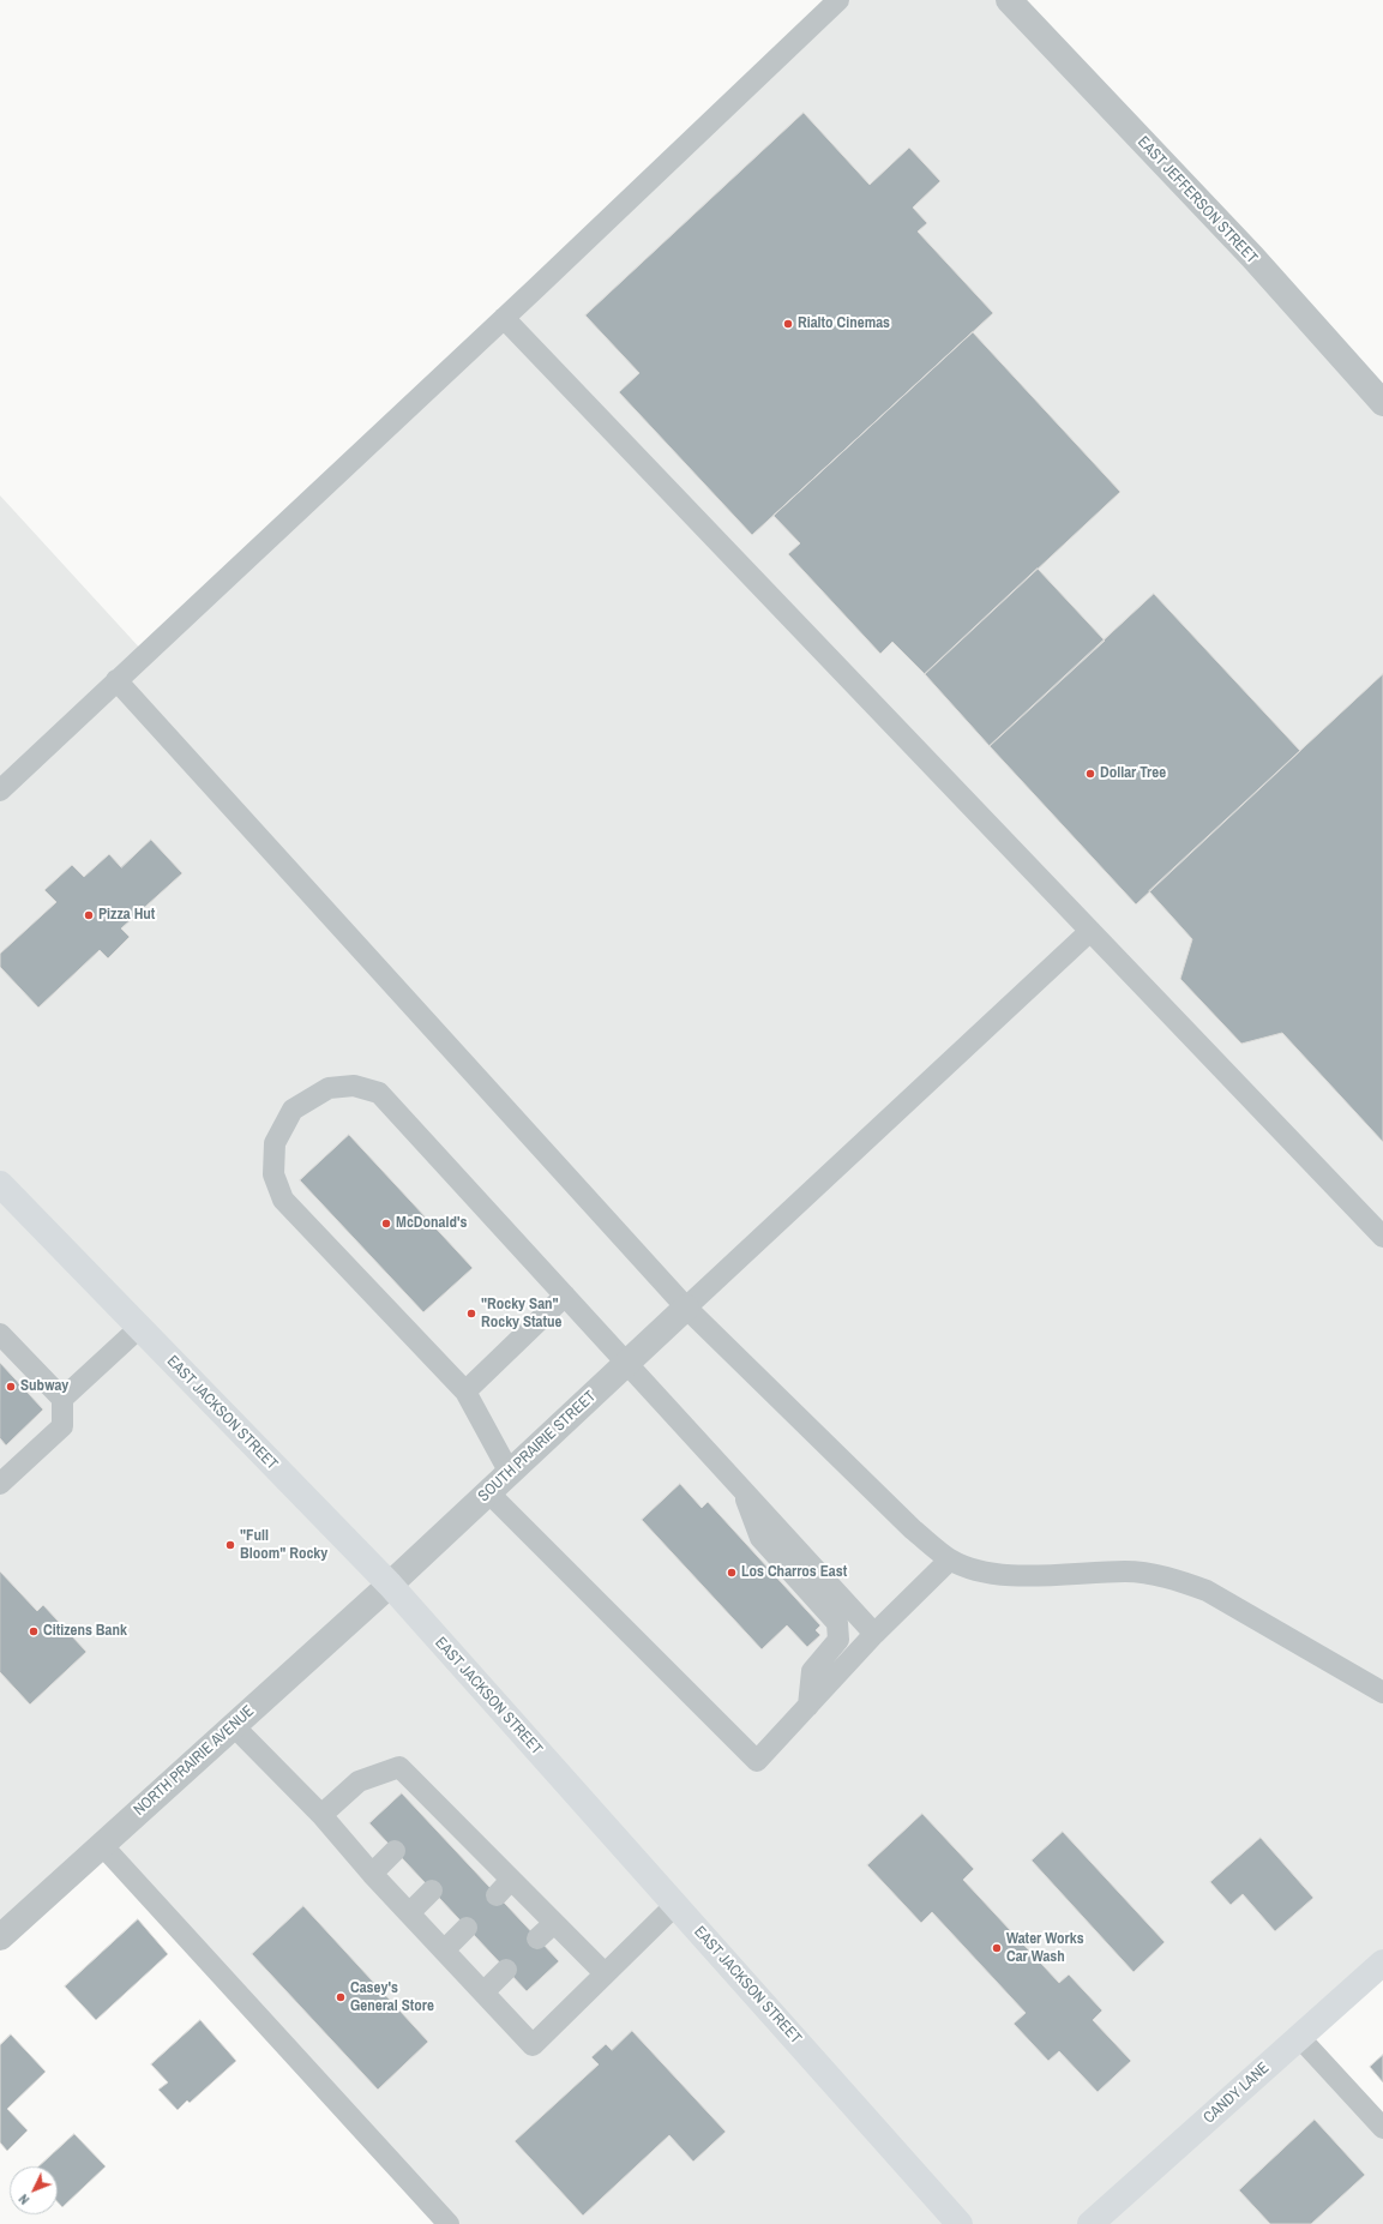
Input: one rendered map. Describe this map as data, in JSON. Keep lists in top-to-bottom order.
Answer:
{
  "streets": {
    "main road": ["EAST JACKSON STREET", "CANDY LANE"],
    "street": ["EAST JEFFERSON STREET", "SOUTH PRAIRIE STREET", "NORTH PRAIRIE AVENUE"]
  },
  "crossings": [
    ["EAST JACKSON STREET", "SOUTH PRAIRIE STREET"],
    ["EAST JACKSON STREET", "NORTH PRAIRIE AVENUE"],
    ["SOUTH PRAIRIE STREET", "NORTH PRAIRIE AVENUE"]
  ],
  "places": [
    "Rialto Cinemas",
    "Dollar Tree",
    "Pizza Hut",
    "McDonald's",
    "\"Rocky San\" Rocky Statue",
    "Subway",
    "\"Full Bloom\" Rocky",
    "Los Charros East",
    "Citizens Bank",
    "Water Works Car Wash",
    "Casey's General Store"
  ],
  "north": "bottom left"
}
